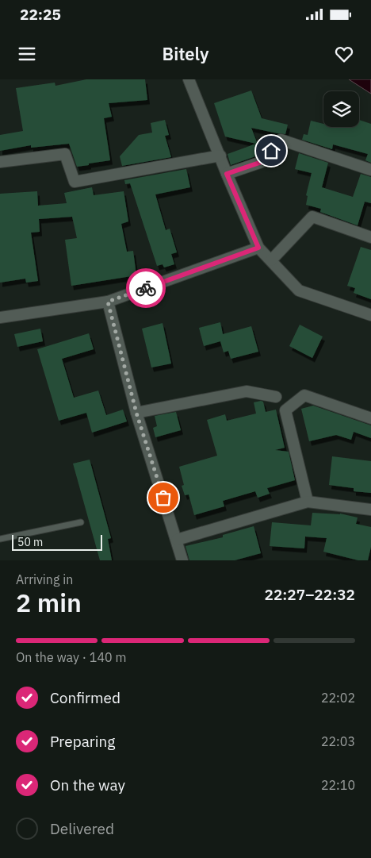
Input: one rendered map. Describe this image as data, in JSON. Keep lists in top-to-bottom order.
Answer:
{
  "scale_bar": "50 m",
  "page": {
    "status": "22:25",
    "header": "Bitely",
    "scale": "50 m",
    "heading": ["2 min", "Arriving in", "22:27–22:32"],
    "bar": "On the way · 140 m",
    "list": [
      ["Confirmed", "22:02"],
      ["Preparing", "22:03"],
      ["On the way", "22:10"],
      "Delivered"
    ]
  }
}
